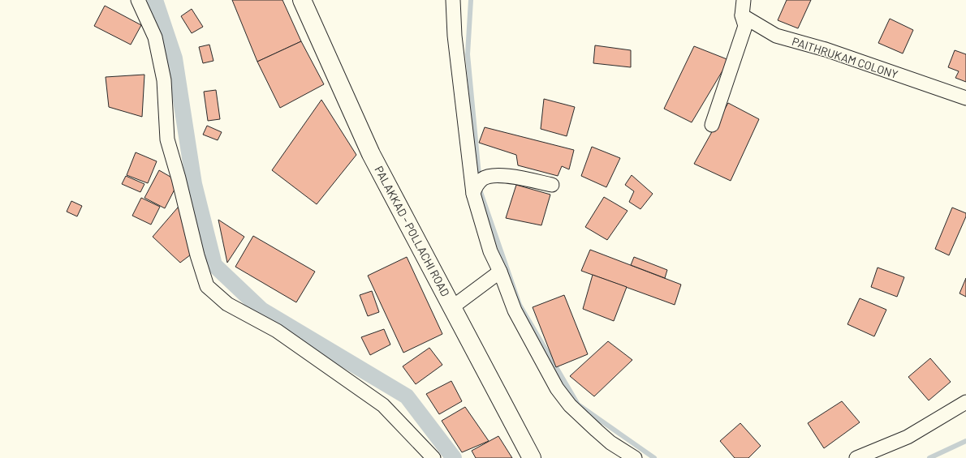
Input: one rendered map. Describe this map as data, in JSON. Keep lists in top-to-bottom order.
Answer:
{
  "streets": {
    "main road": ["PALAKKAD - POLLACHI ROAD"],
    "street": ["PAITHRUKAM COLONY"]
  }
}
